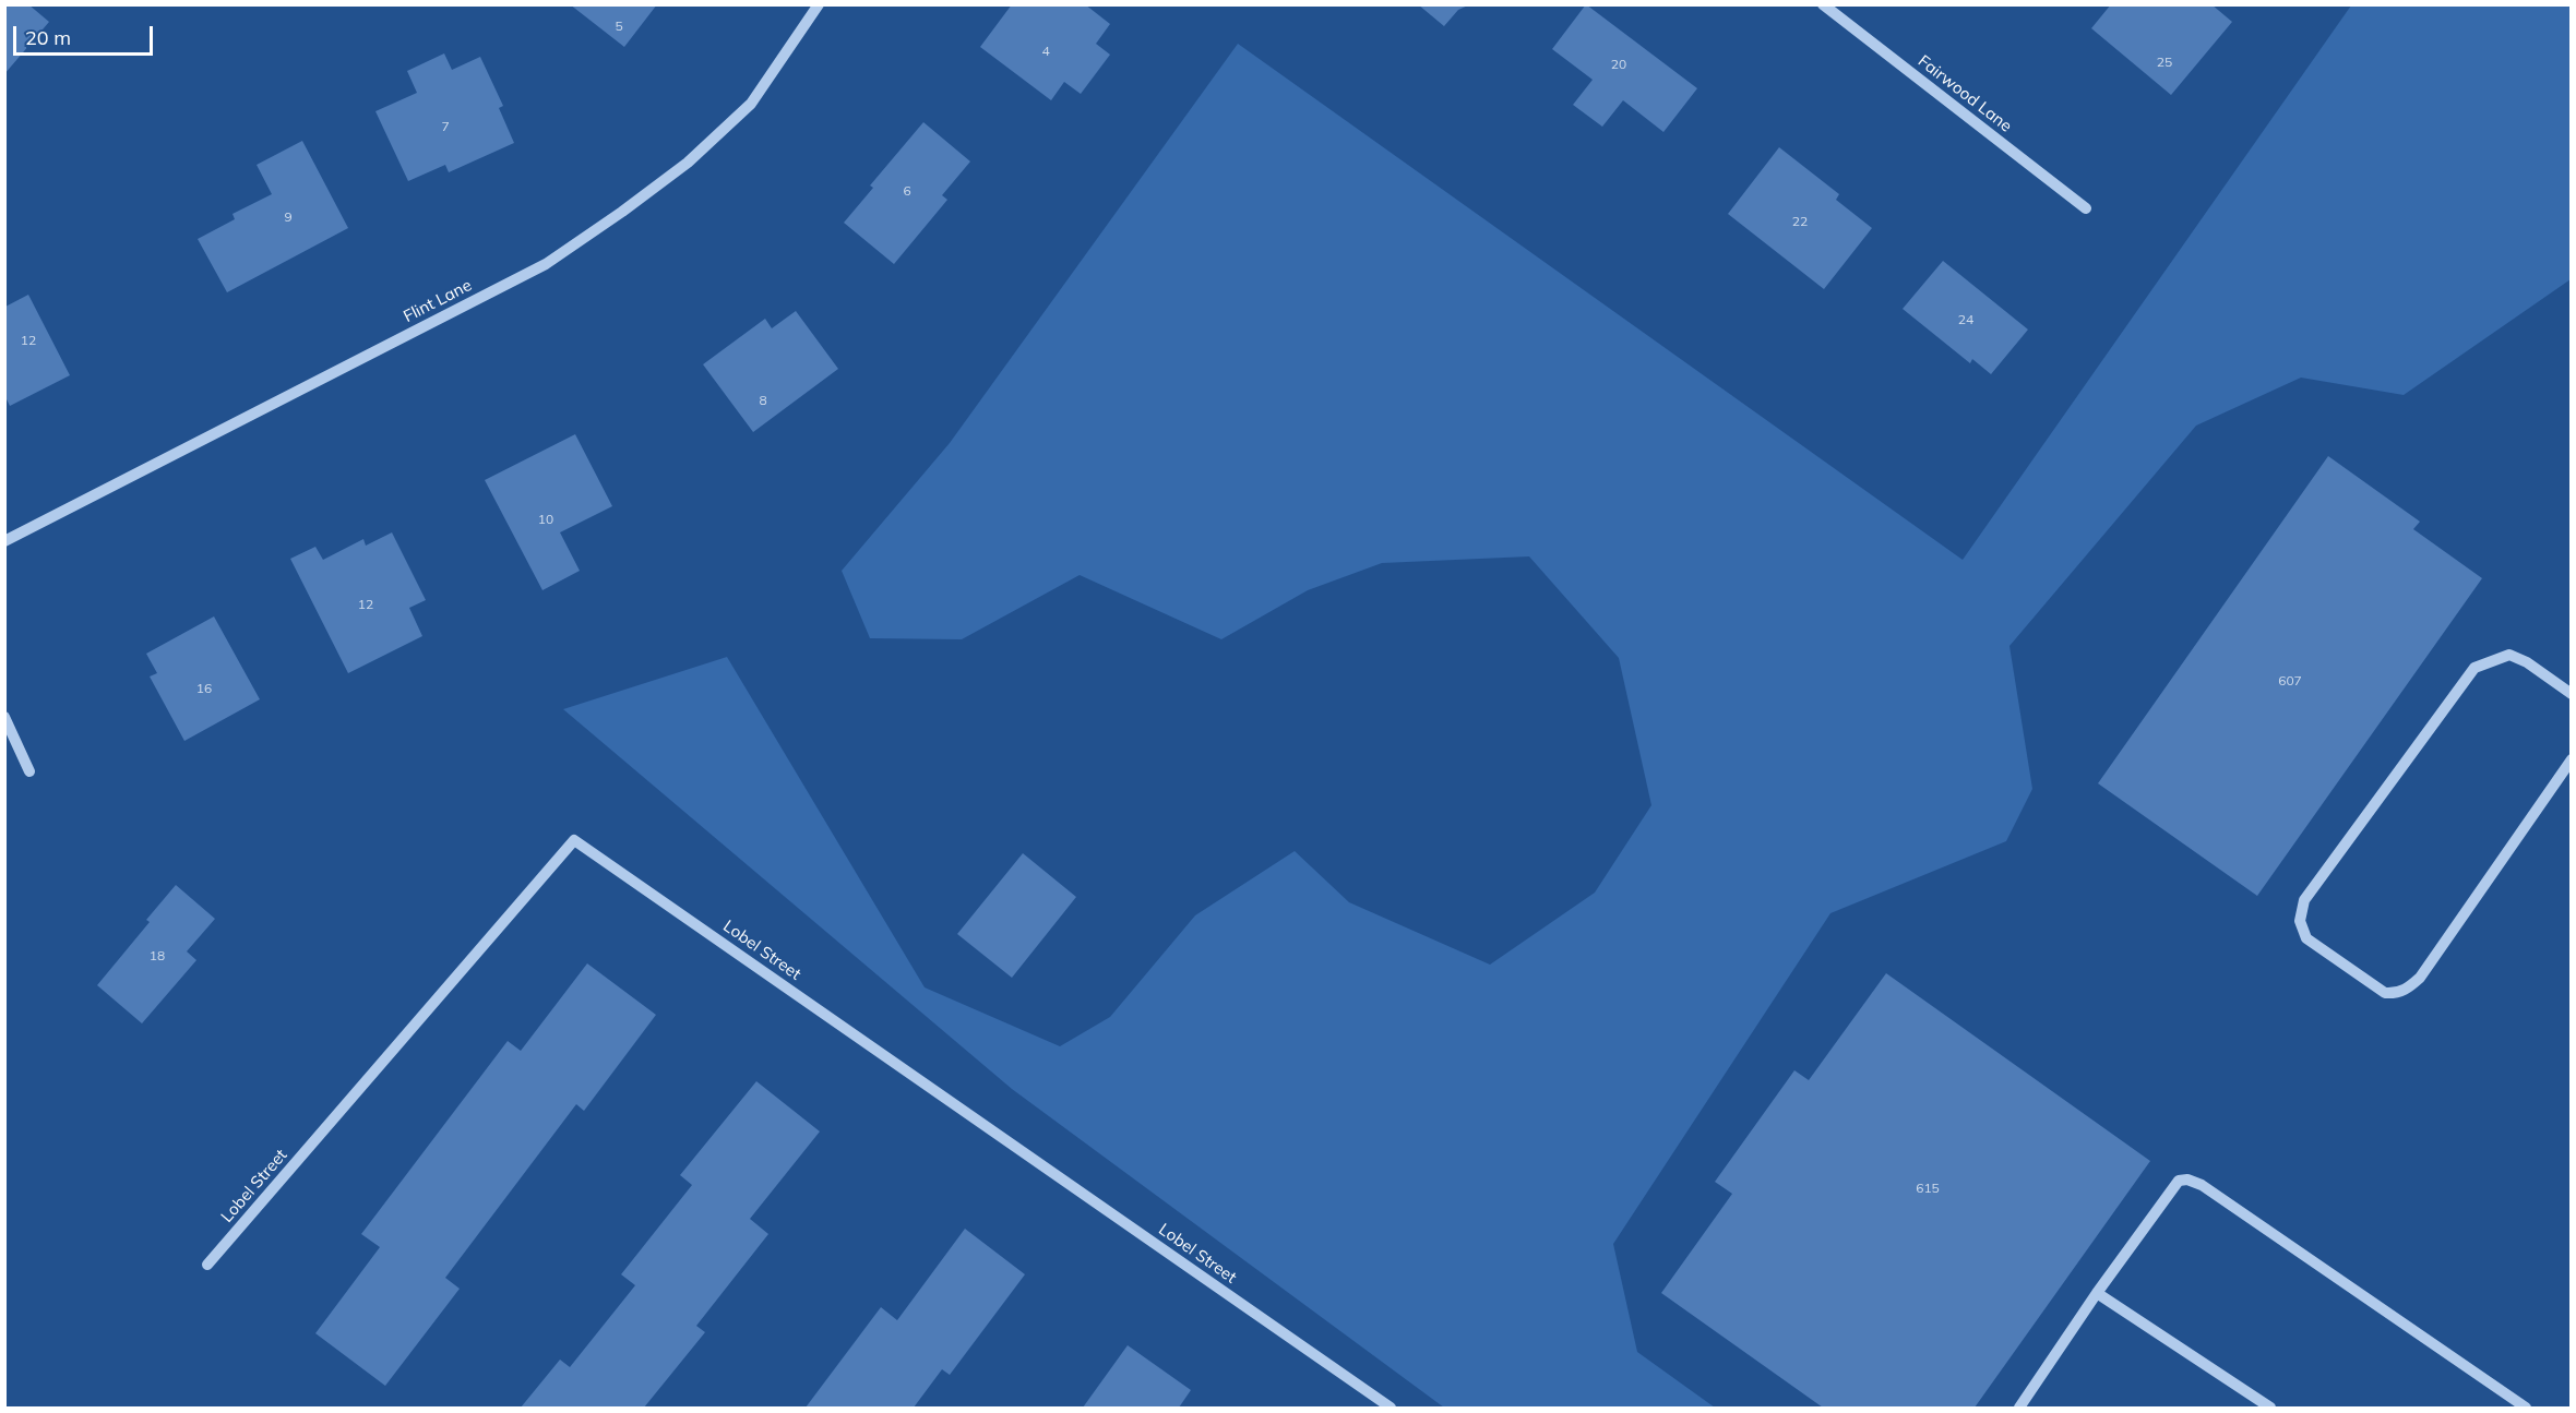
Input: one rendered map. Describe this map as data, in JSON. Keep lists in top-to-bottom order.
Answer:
{
  "streets": {
    "street": ["Fairwood Lane", "Flint Lane", "Lobel Street"]
  },
  "house_numbers": [
    "5",
    "4",
    "25",
    "20",
    "7",
    "6",
    "9",
    "22",
    "24",
    "12",
    "8",
    "10",
    "12",
    "607",
    "16",
    "18",
    "615"
  ],
  "scale_bar": "20 m"
}
